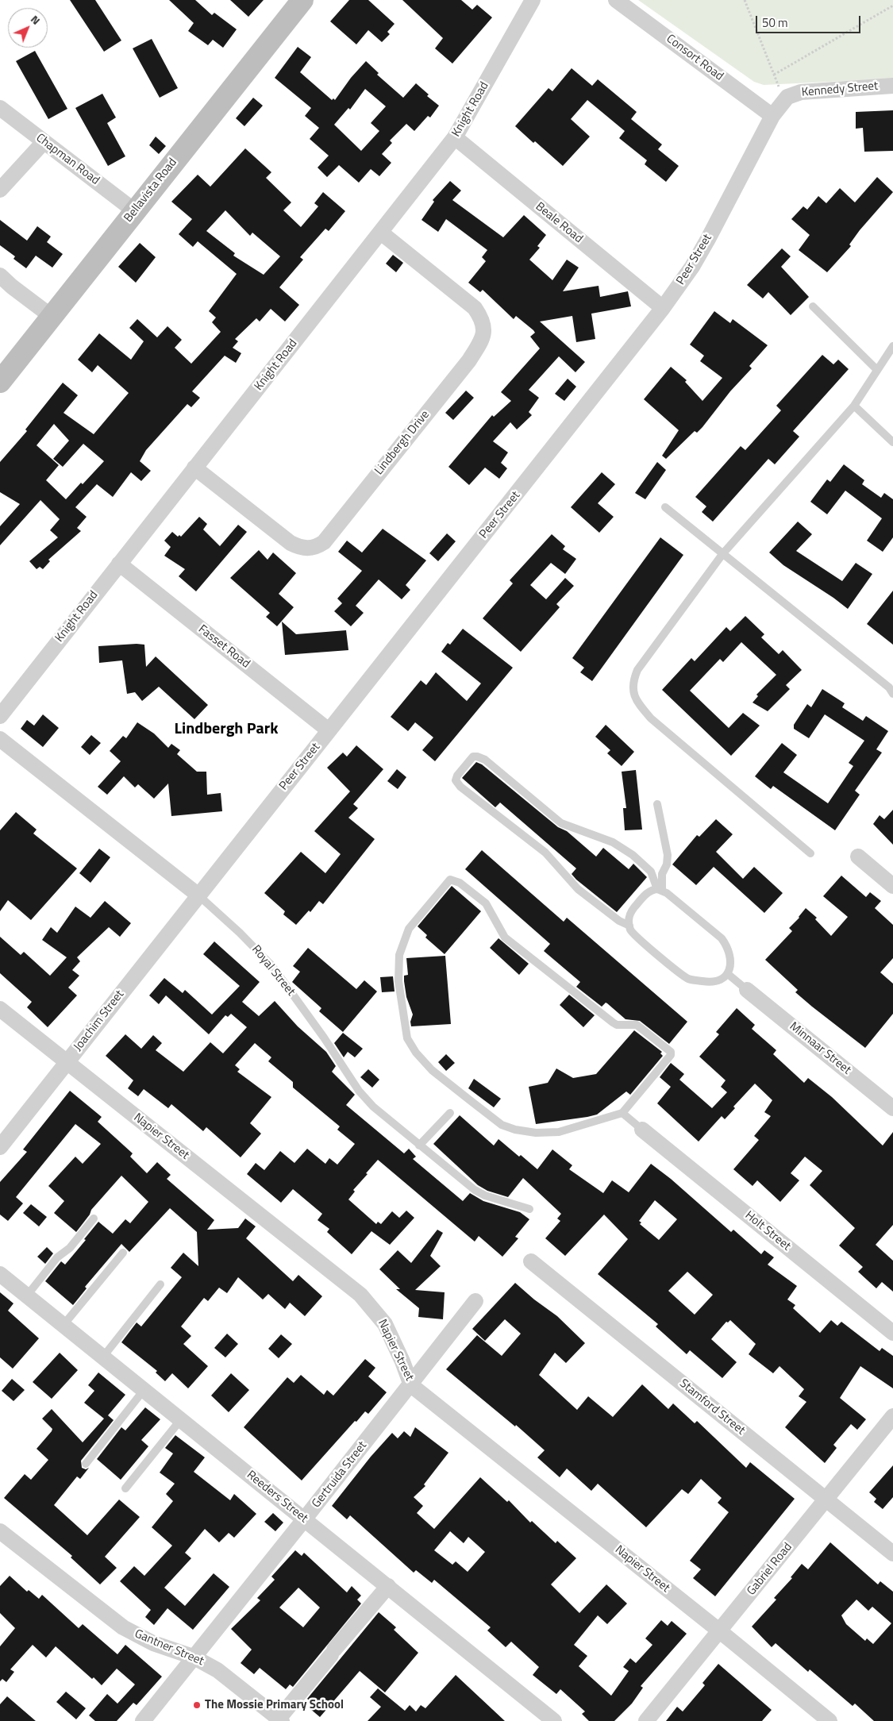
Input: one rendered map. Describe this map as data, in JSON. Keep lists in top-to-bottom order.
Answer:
{
  "streets": {
    "street": [
      "Consort Road",
      "Kennedy Street",
      "Knight Road",
      "Chapman Road",
      "Bellavista Road",
      "Beale Road",
      "Peer Street",
      "Lindbergh Drive",
      "Fasset Road",
      "Royal Street",
      "Joachim Street",
      "Minnaar Street",
      "Napier Street",
      "Holt Street",
      "Stamford Street",
      "Gertruida Street",
      "Reeders Street",
      "Gabriel Road",
      "Gantner Street"
    ]
  },
  "crossings": [
    ["Consort Road", "Kennedy Street"],
    ["Consort Road", "Peer Street"],
    ["Kennedy Street", "Peer Street"],
    ["Knight Road", "Beale Road"],
    ["Knight Road", "Lindbergh Drive"],
    ["Knight Road", "Fasset Road"],
    ["Chapman Road", "Bellavista Road"],
    ["Beale Road", "Peer Street"],
    ["Peer Street", "Fasset Road"],
    ["Peer Street", "Royal Street"],
    ["Peer Street", "Joachim Street"],
    ["Royal Street", "Joachim Street"],
    ["Joachim Street", "Napier Street"],
    ["Napier Street", "Gertruida Street"],
    ["Napier Street", "Gabriel Road"],
    ["Stamford Street", "Gabriel Road"],
    ["Gertruida Street", "Reeders Street"],
    ["Gertruida Street", "Gantner Street"]
  ],
  "districts": ["Lindbergh Park"],
  "places": ["The Mossie Primary School"],
  "scale_bar": "50 m",
  "north": "top right"
}
